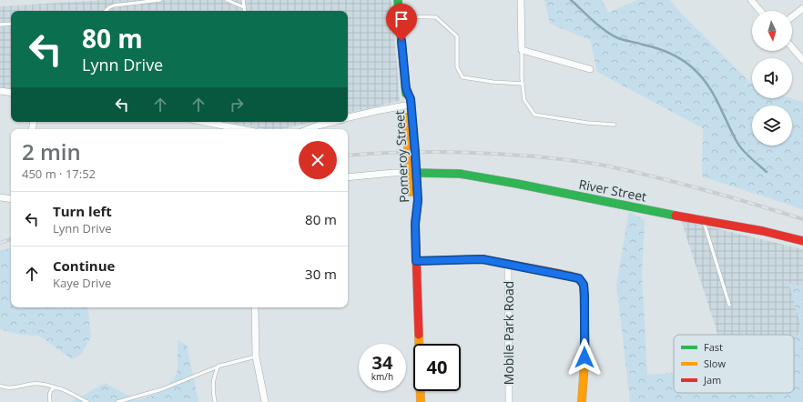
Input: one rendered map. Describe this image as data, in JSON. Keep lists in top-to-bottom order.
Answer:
{
  "streets": {
    "street": ["Pomeroy Street", "River Street", "Mobile Park Road"]
  },
  "crossings": [
    ["Pomeroy Street", "River Street"]
  ],
  "legend": ["Fast", "Slow", "Jam"],
  "north": "bottom",
  "page": {
    "turn": ["80 m", "Lynn Drive"],
    "heading": ["2 min", "450 m · 17:52"],
    "list": [
      {
        "name": "Turn left",
        "note": "Lynn Drive",
        "value": "80 m"
      },
      {
        "name": "Continue",
        "note": "Kaye Drive",
        "value": "30 m"
      }
    ],
    "speed": "34 km/h",
    "limit": "40"
  }
}
